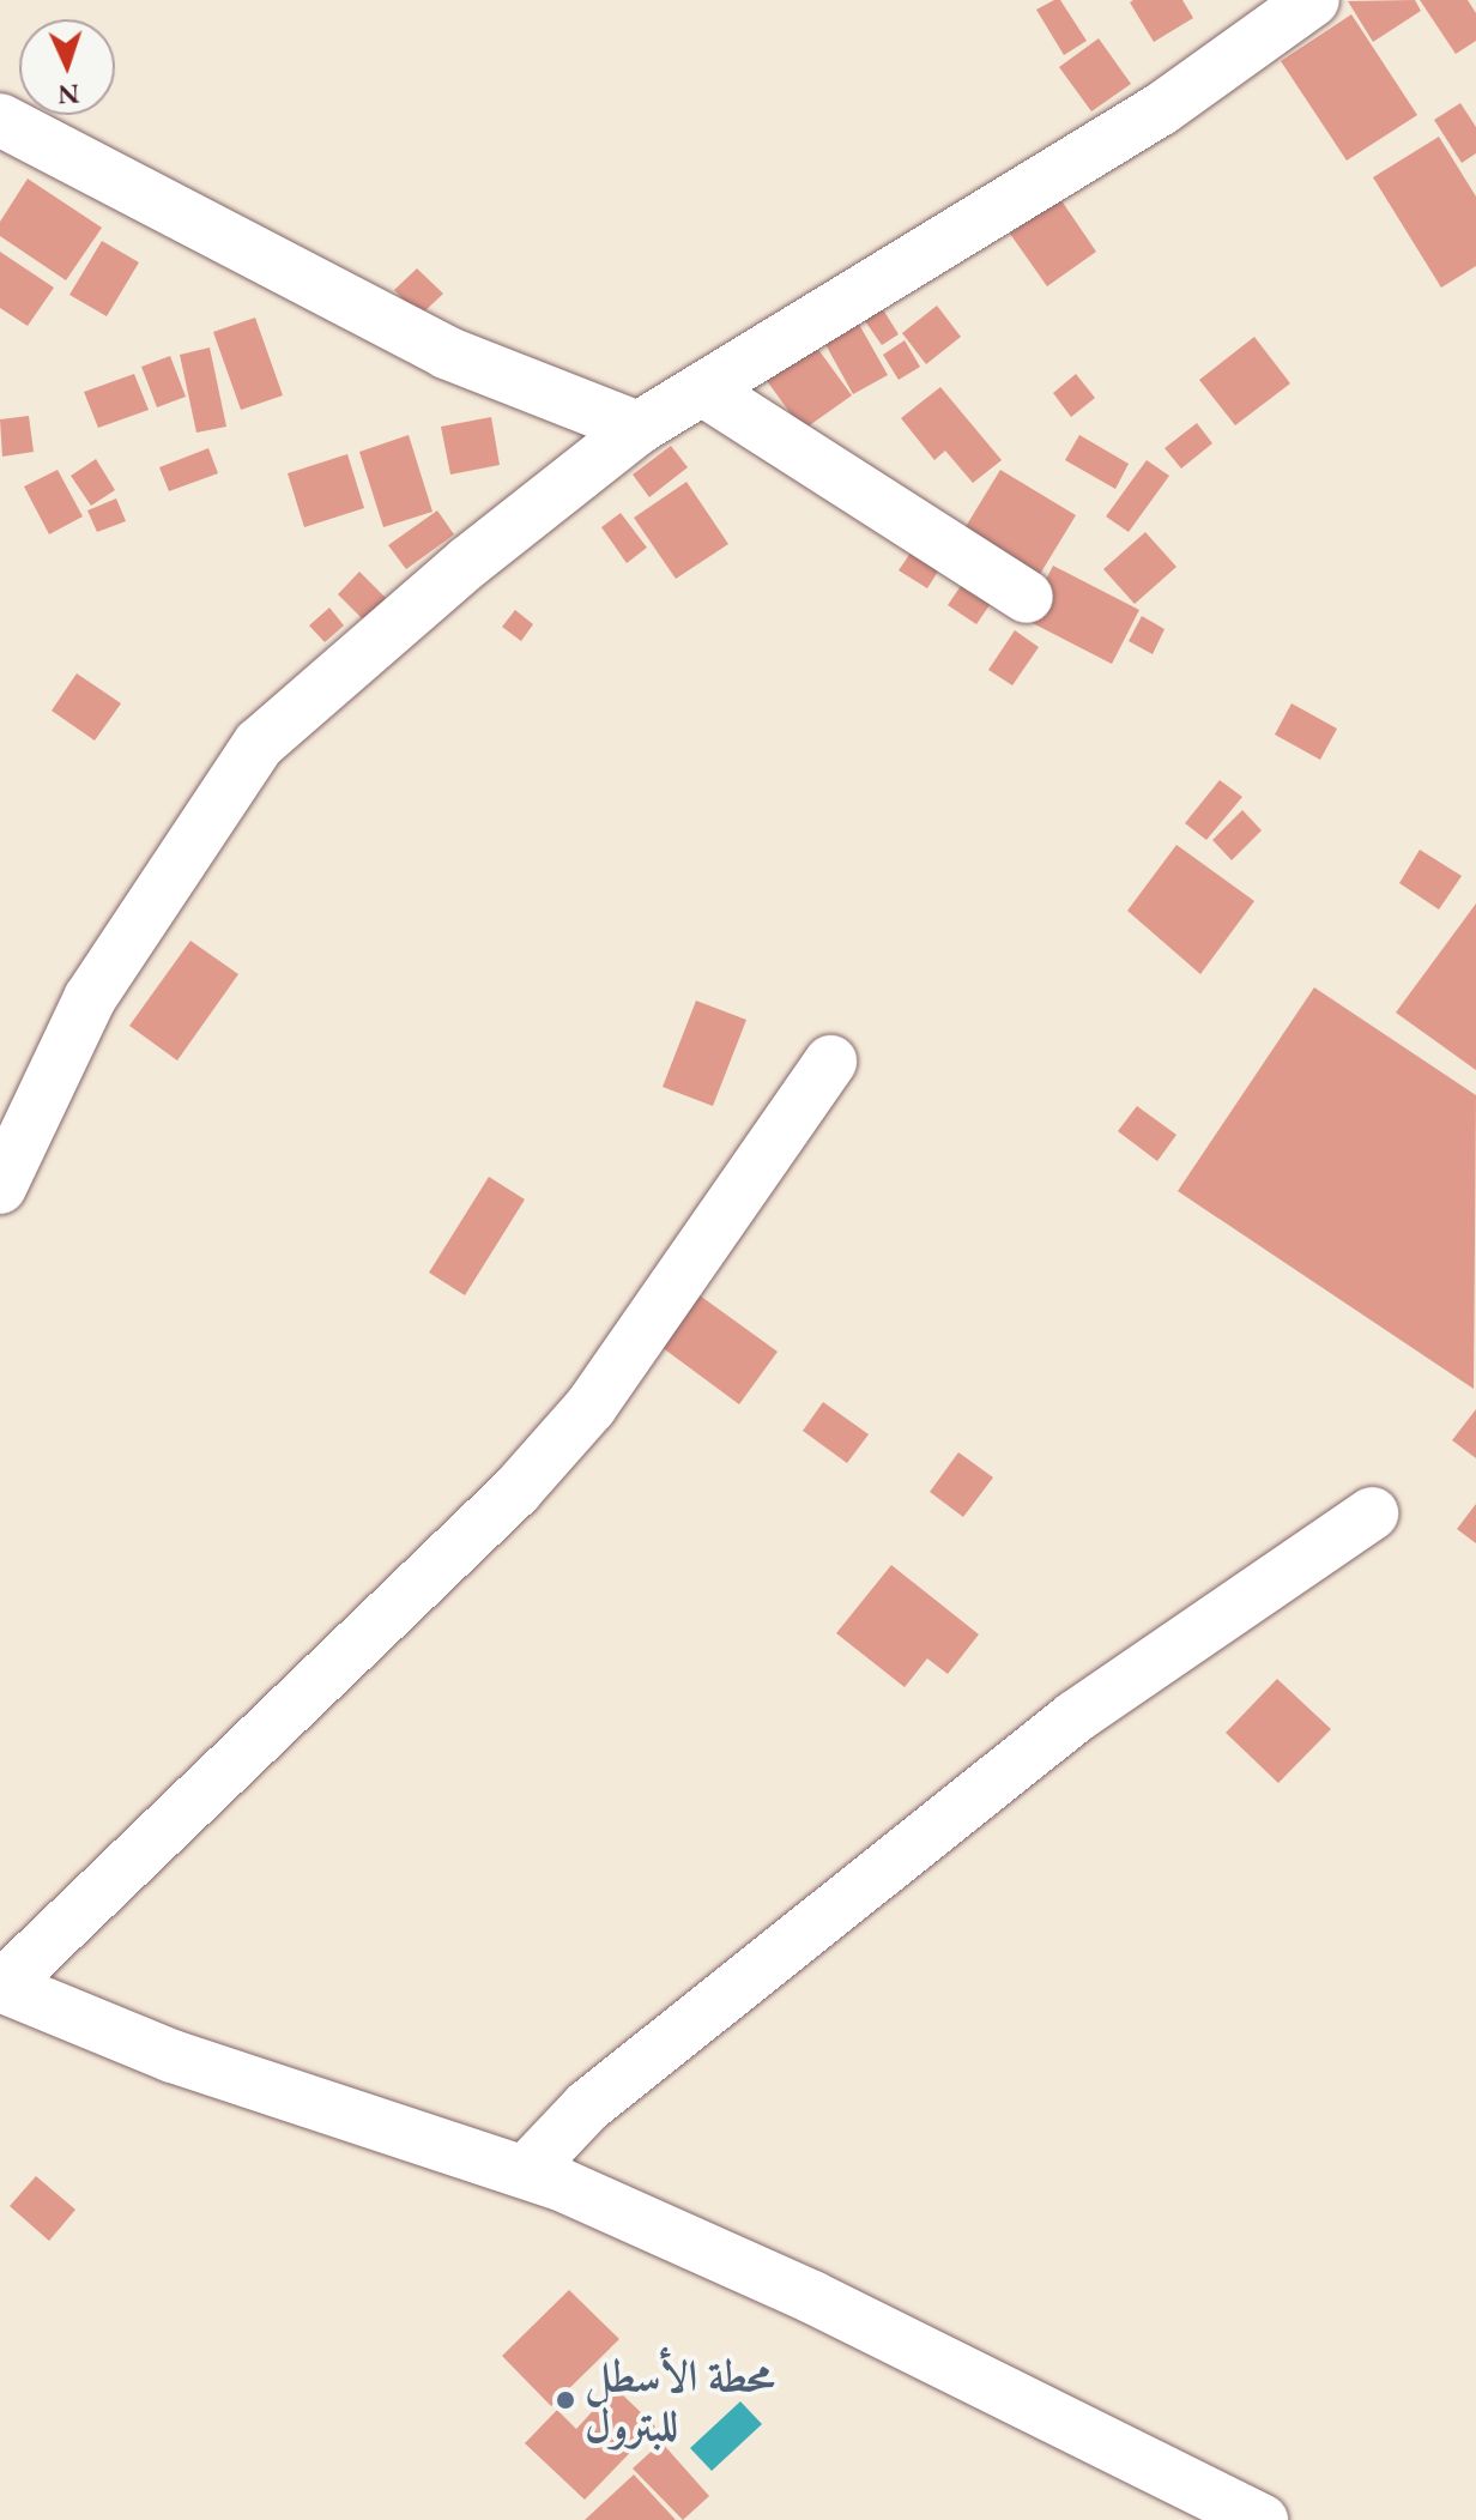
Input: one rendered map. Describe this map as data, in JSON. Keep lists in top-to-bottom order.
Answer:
{
  "places": ["محطة الأسطل للبترول"],
  "north": "bottom"
}
